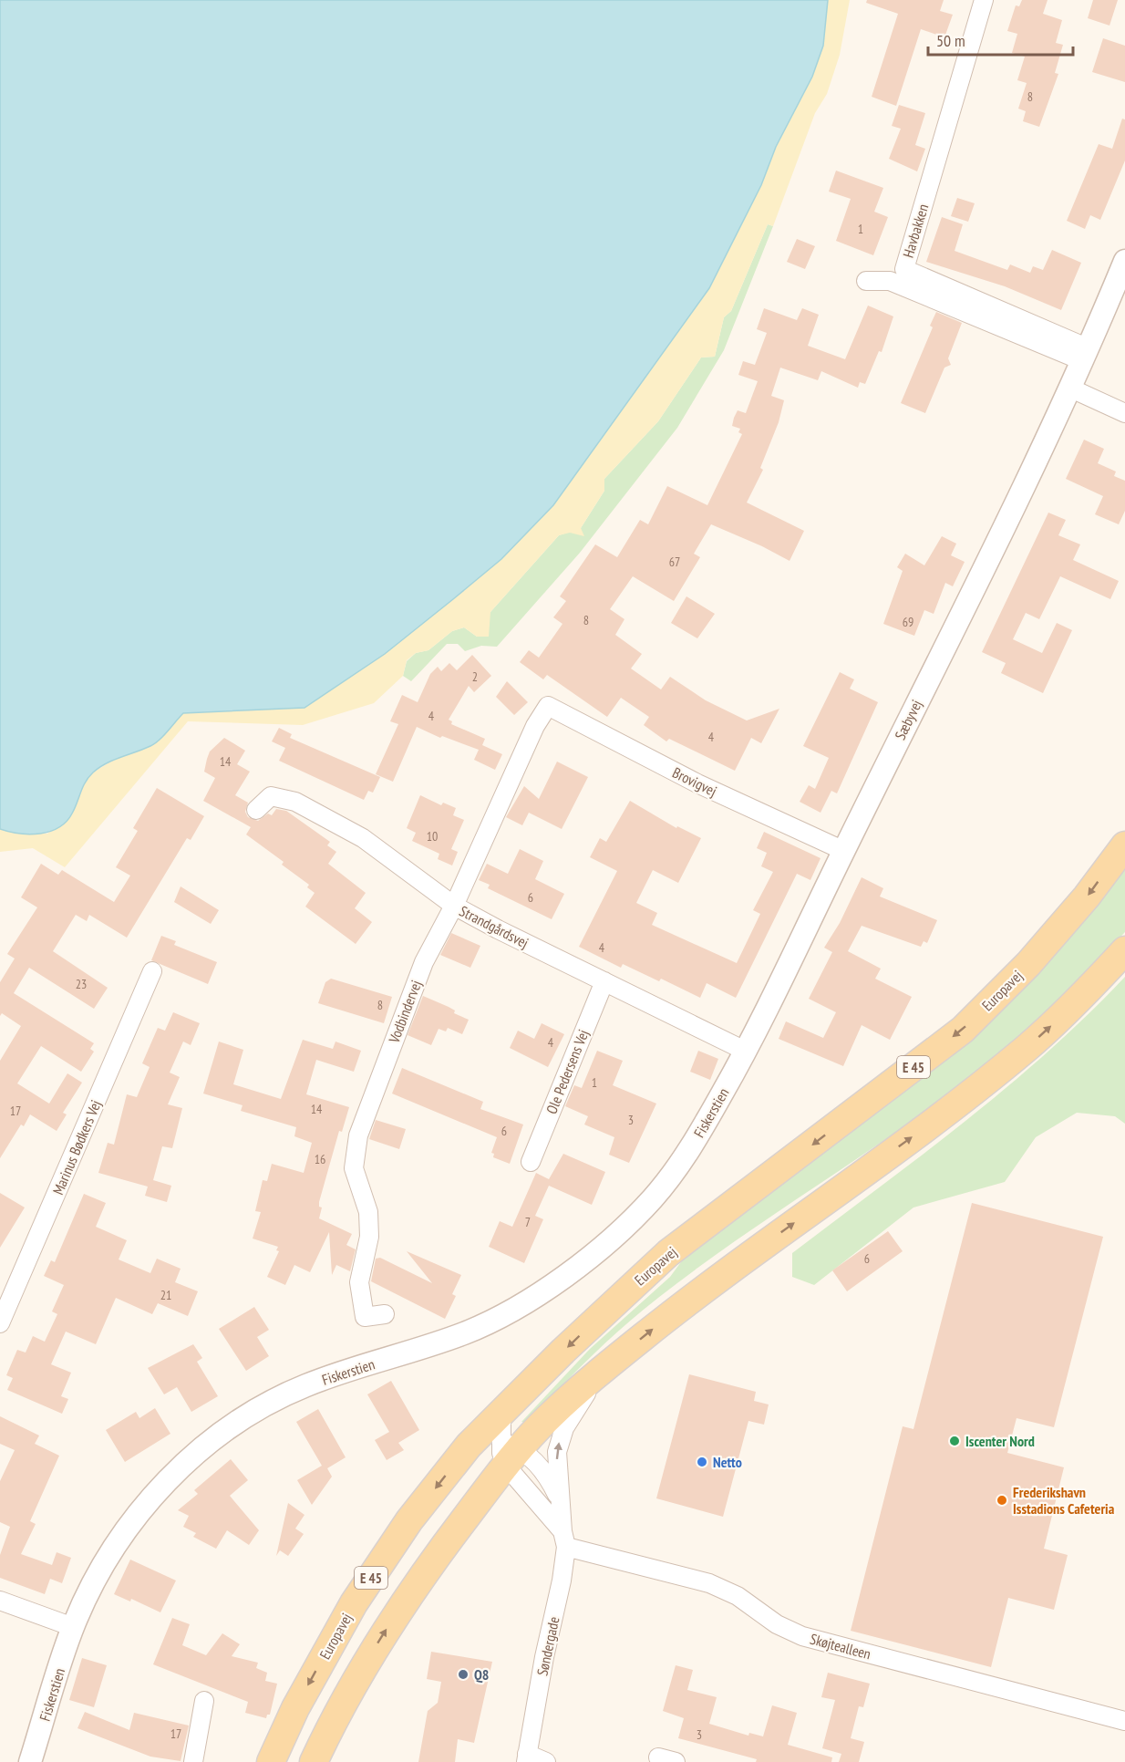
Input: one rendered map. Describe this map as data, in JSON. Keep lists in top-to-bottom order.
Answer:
{
  "streets": {
    "main road": ["Europavej", "E 45"],
    "street": [
      "Havbakken",
      "Sæbyvej",
      "Brovigvej",
      "Strandgårdsvej",
      "Vodbindervej",
      "Ole Pedersens Vej",
      "Fiskerstien",
      "Marinus Bødkers Vej",
      "Søndergade",
      "Skøjtealleen"
    ]
  },
  "crossings": [
    ["Havbakken", "Sæbyvej"],
    ["Sæbyvej", "Brovigvej"],
    ["Sæbyvej", "Strandgårdsvej"],
    ["Sæbyvej", "Fiskerstien"],
    ["Brovigvej", "Vodbindervej"],
    ["Strandgårdsvej", "Vodbindervej"],
    ["Strandgårdsvej", "Ole Pedersens Vej"],
    ["Strandgårdsvej", "Fiskerstien"],
    ["E 45", "Søndergade"],
    ["Søndergade", "Skøjtealleen"]
  ],
  "places": [
    "Iscenter Nord",
    "Netto",
    "Frederikshavn Isstadions Cafeteria",
    "Q8"
  ],
  "house_numbers": [
    "8",
    "1",
    "67",
    "8",
    "69",
    "2",
    "4",
    "4",
    "14",
    "10",
    "6",
    "4",
    "23",
    "8",
    "4",
    "1",
    "14",
    "17",
    "3",
    "6",
    "16",
    "7",
    "6",
    "21",
    "17",
    "3"
  ],
  "scale_bar": "50 m"
}
